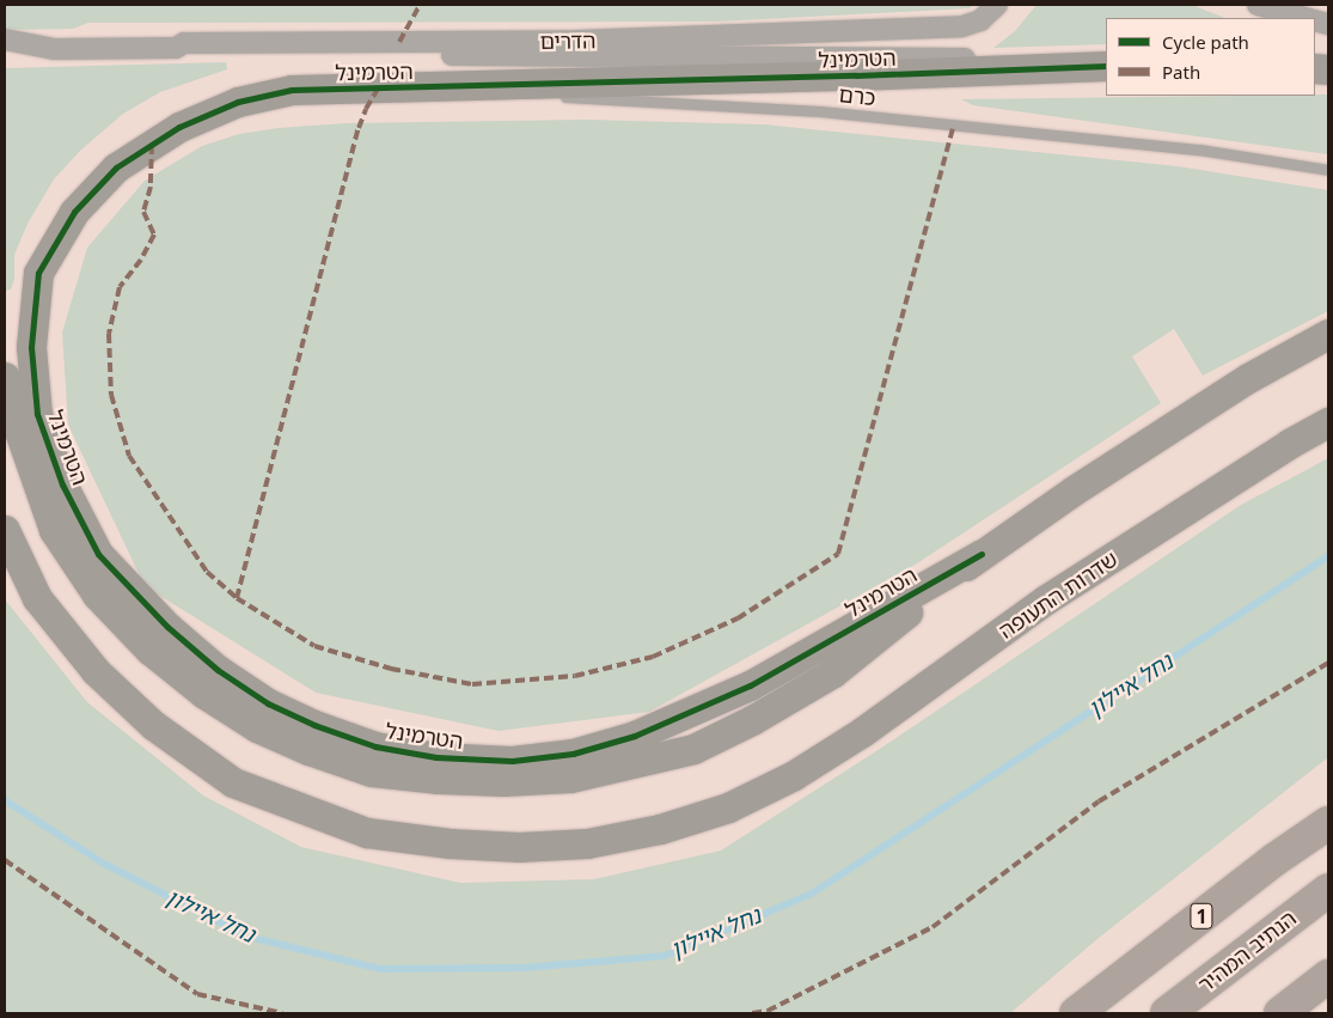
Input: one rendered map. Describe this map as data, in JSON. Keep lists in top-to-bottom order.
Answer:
{
  "streets": {
    "highway": ["1", "הנתיב המהיר"],
    "main road": ["הטרמינל", "שדרות התעופה"],
    "street": ["הדרים"],
    "lane": ["כרם"]
  },
  "crossings": [
    ["הדרים", "הטרמינל"],
    ["הטרמינל", "כרם"]
  ],
  "water": ["נחל איילון"],
  "legend": ["Cycle path", "Path"]
}
